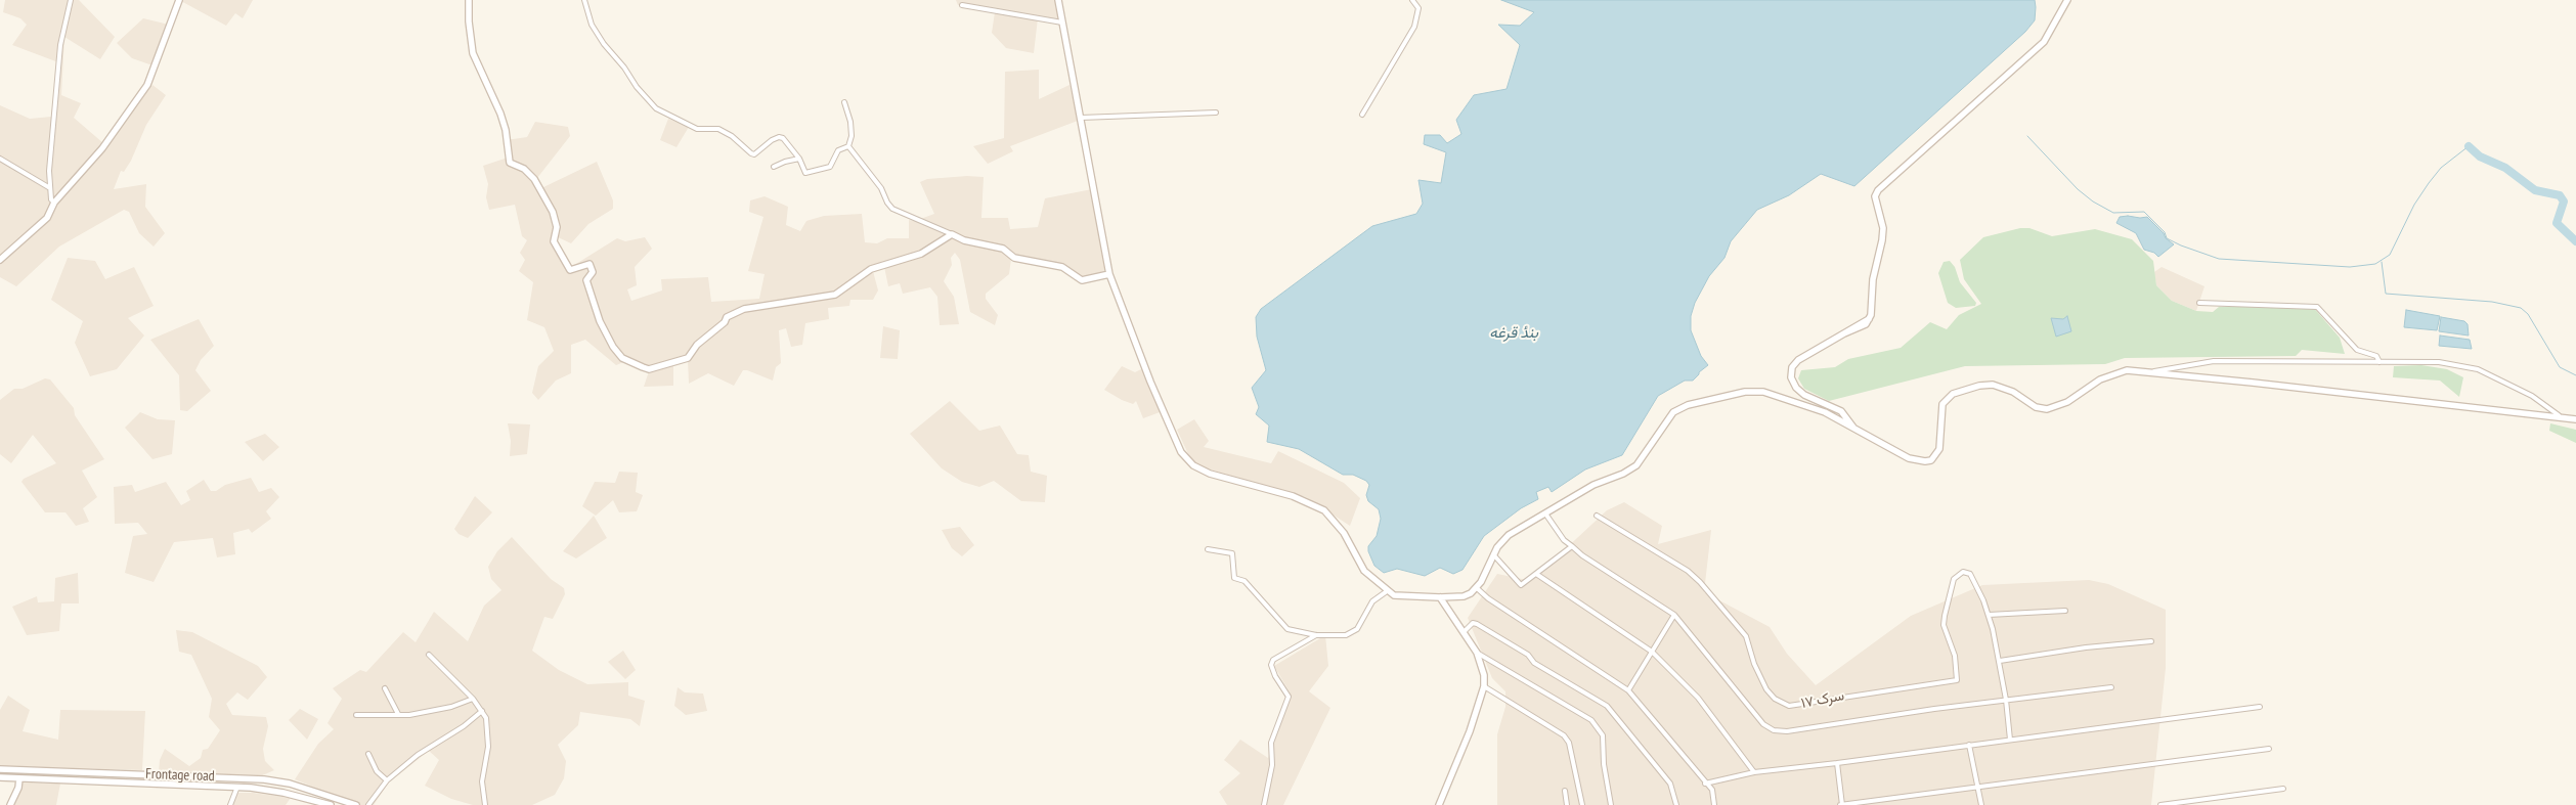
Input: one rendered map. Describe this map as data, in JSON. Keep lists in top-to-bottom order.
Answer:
{
  "streets": {
    "main road": ["Frontage road"],
    "street": ["سرک ۱۷"]
  },
  "water": ["بندٔ قرغه"]
}
